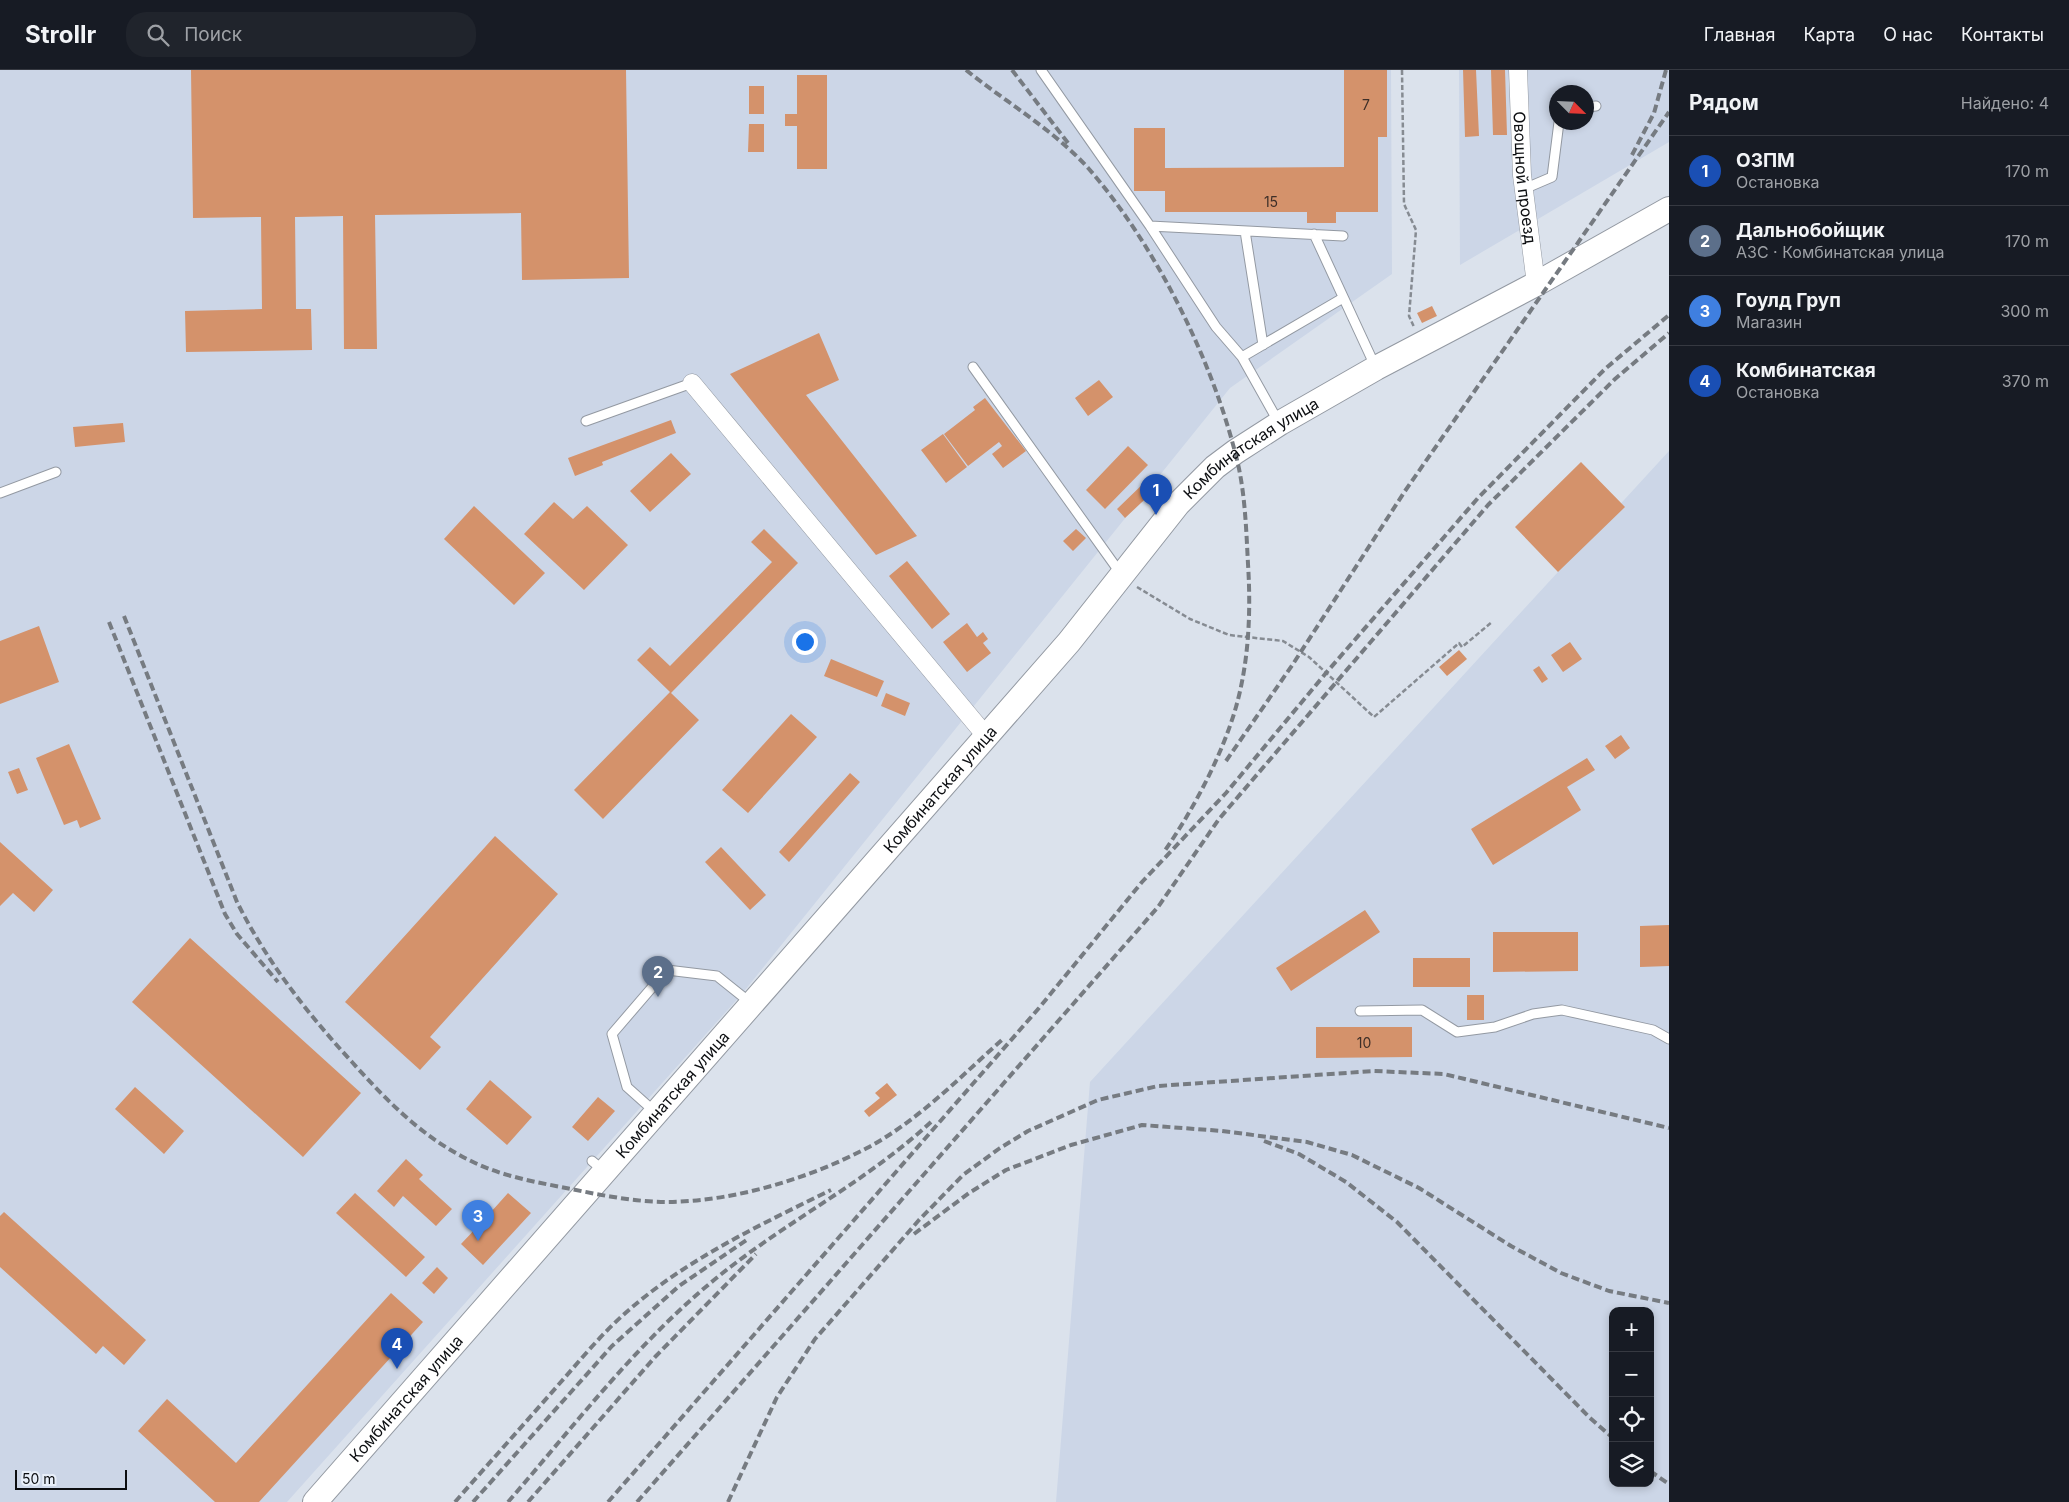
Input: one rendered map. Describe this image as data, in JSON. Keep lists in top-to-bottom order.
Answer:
{
  "streets": {
    "main road": ["Комбинатская улица"],
    "street": ["Овощной проезд"]
  },
  "crossings": [
    ["Овощной проезд", "Комбинатская улица"]
  ],
  "house_numbers": ["7", "15", "10"],
  "scale_bar": "50 m",
  "north": "bottom right",
  "page": {
    "header": "Strollr",
    "search": "Поиск",
    "nav": [
      "Главная",
      "Карта",
      "О нас",
      "Контакты"
    ],
    "heading": ["Рядом", "Найдено: 4"],
    "list": [
      {
        "mark": "1",
        "name": "ОЗПМ",
        "note": "Остановка",
        "value": "170 m"
      },
      {
        "mark": "2",
        "name": "Дальнобойщик",
        "note": "АЗС · Комбинатская улица",
        "value": "170 m"
      },
      {
        "mark": "3",
        "name": "Гоулд Груп",
        "note": "Магазин",
        "value": "300 m"
      },
      {
        "mark": "4",
        "name": "Комбинатская",
        "note": "Остановка",
        "value": "370 m"
      }
    ],
    "pins": [
      "1",
      "2",
      "3",
      "4"
    ],
    "map_buttons": ["+", "−"],
    "scale": "50 m"
  }
}
